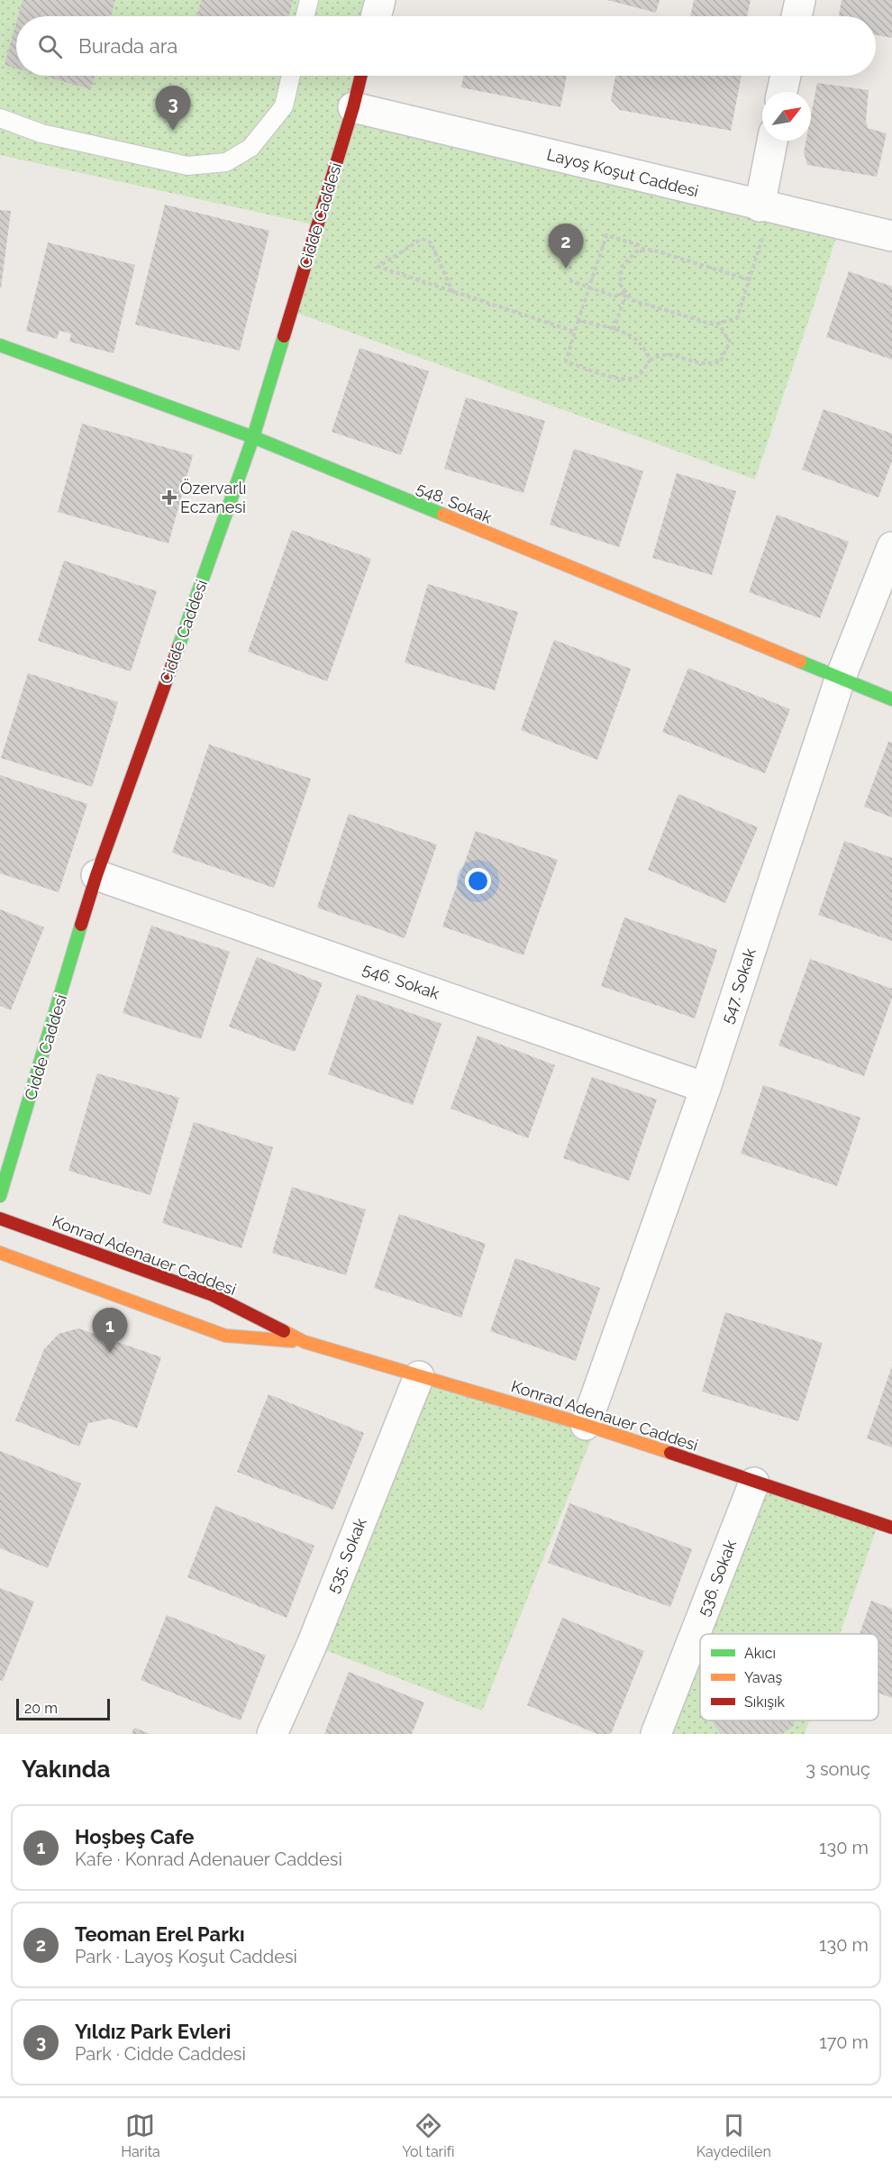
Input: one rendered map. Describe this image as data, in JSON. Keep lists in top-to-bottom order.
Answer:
{
  "streets": {
    "street": [
      "Layoş Koşut Caddesi",
      "Cidde Caddesi",
      "548. Sokak",
      "546. Sokak",
      "547. Sokak",
      "Konrad Adenauer Caddesi",
      "535. Sokak",
      "536. Sokak"
    ]
  },
  "crossings": [
    ["Layoş Koşut Caddesi", "Cidde Caddesi"],
    ["Cidde Caddesi", "548. Sokak"],
    ["Cidde Caddesi", "546. Sokak"],
    ["548. Sokak", "547. Sokak"],
    ["546. Sokak", "547. Sokak"],
    ["547. Sokak", "Konrad Adenauer Caddesi"],
    ["Konrad Adenauer Caddesi", "535. Sokak"],
    ["Konrad Adenauer Caddesi", "536. Sokak"]
  ],
  "places": {
    "health": ["Özervarlı Eczanesi"]
  },
  "legend": ["Akıcı", "Yavaş", "Sıkışık"],
  "scale_bar": "20 m",
  "north": "top right",
  "page": {
    "search": "Burada ara",
    "pins": ["3", "2", "1"],
    "scale": "20 m",
    "heading": ["Yakında", "3 sonuç"],
    "list": [
      {
        "mark": "1",
        "name": "Hoşbeş Cafe",
        "note": "Kafe · Konrad Adenauer Caddesi",
        "value": "130 m"
      },
      {
        "mark": "2",
        "name": "Teoman Erel Parkı",
        "note": "Park · Layoş Koşut Caddesi",
        "value": "130 m"
      },
      {
        "mark": "3",
        "name": "Yıldız Park Evleri",
        "note": "Park · Cidde Caddesi",
        "value": "170 m"
      }
    ],
    "nav": ["Harita", "Yol tarifi", "Kaydedilen"]
  }
}
